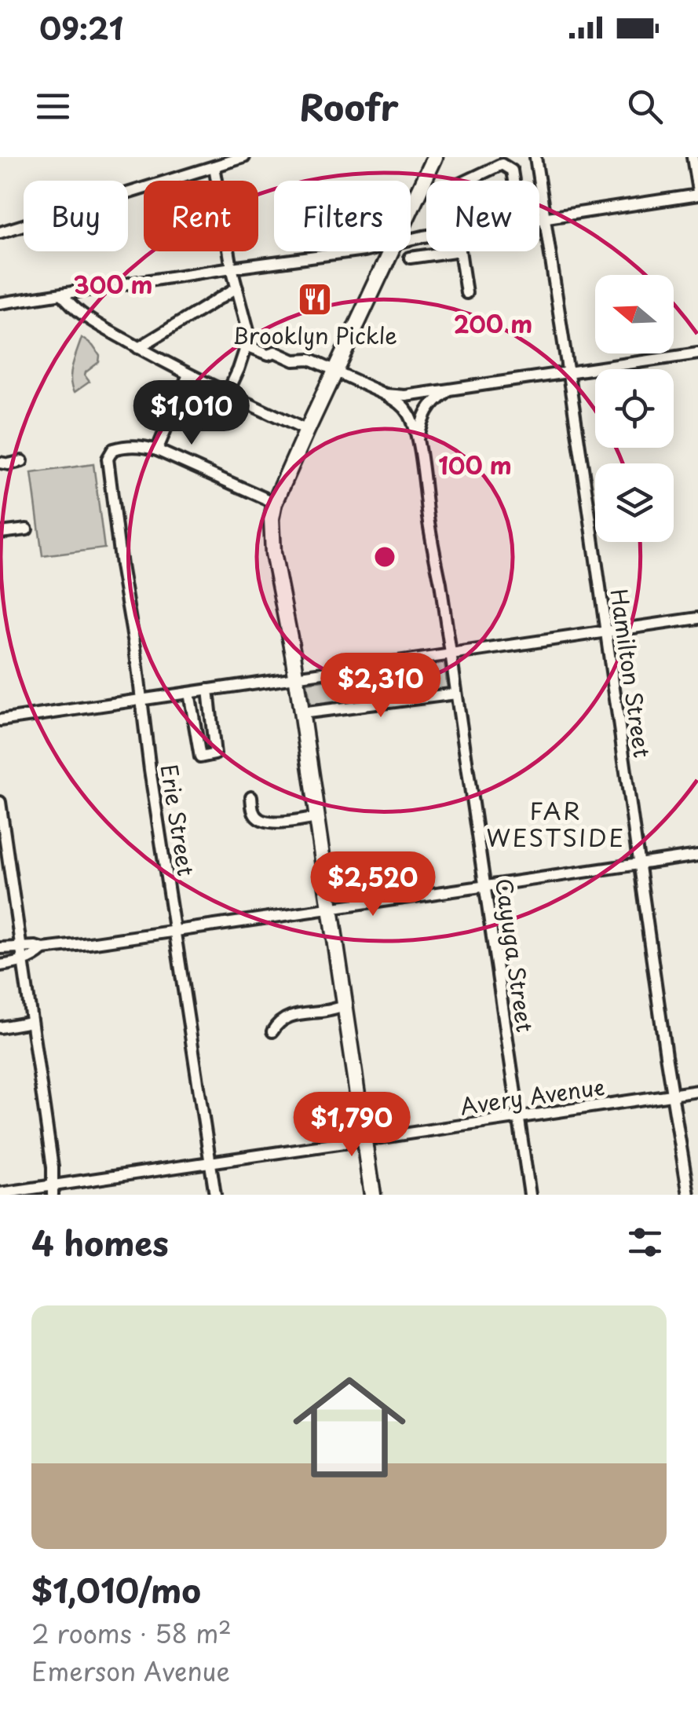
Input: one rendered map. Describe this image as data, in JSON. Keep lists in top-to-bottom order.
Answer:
{
  "streets": {
    "street": [
      "Hamilton Street",
      "Erie Street",
      "Cayuga Street",
      "Avery Avenue"
    ]
  },
  "crossings": [
    ["Hamilton Street", "Avery Avenue"],
    ["Erie Street", "Avery Avenue"],
    ["Cayuga Street", "Avery Avenue"]
  ],
  "districts": ["FAR WESTSIDE"],
  "places": {
    "restaurant": ["Brooklyn Pickle"]
  },
  "north": "left",
  "page": {
    "status": "09:21",
    "header": "Roofr",
    "chip": [
      "Buy",
      "Rent",
      "Filters",
      "New"
    ],
    "price": [
      "$1,010",
      "$2,310",
      "$2,520",
      "$1,790"
    ],
    "heading": "4 homes",
    "list": [
      {
        "name": "$1,010/mo",
        "note": "2 rooms · 58 m² · Emerson Avenue"
      }
    ]
  },
  "rings": ["300 m", "200 m", "100 m"]
}
